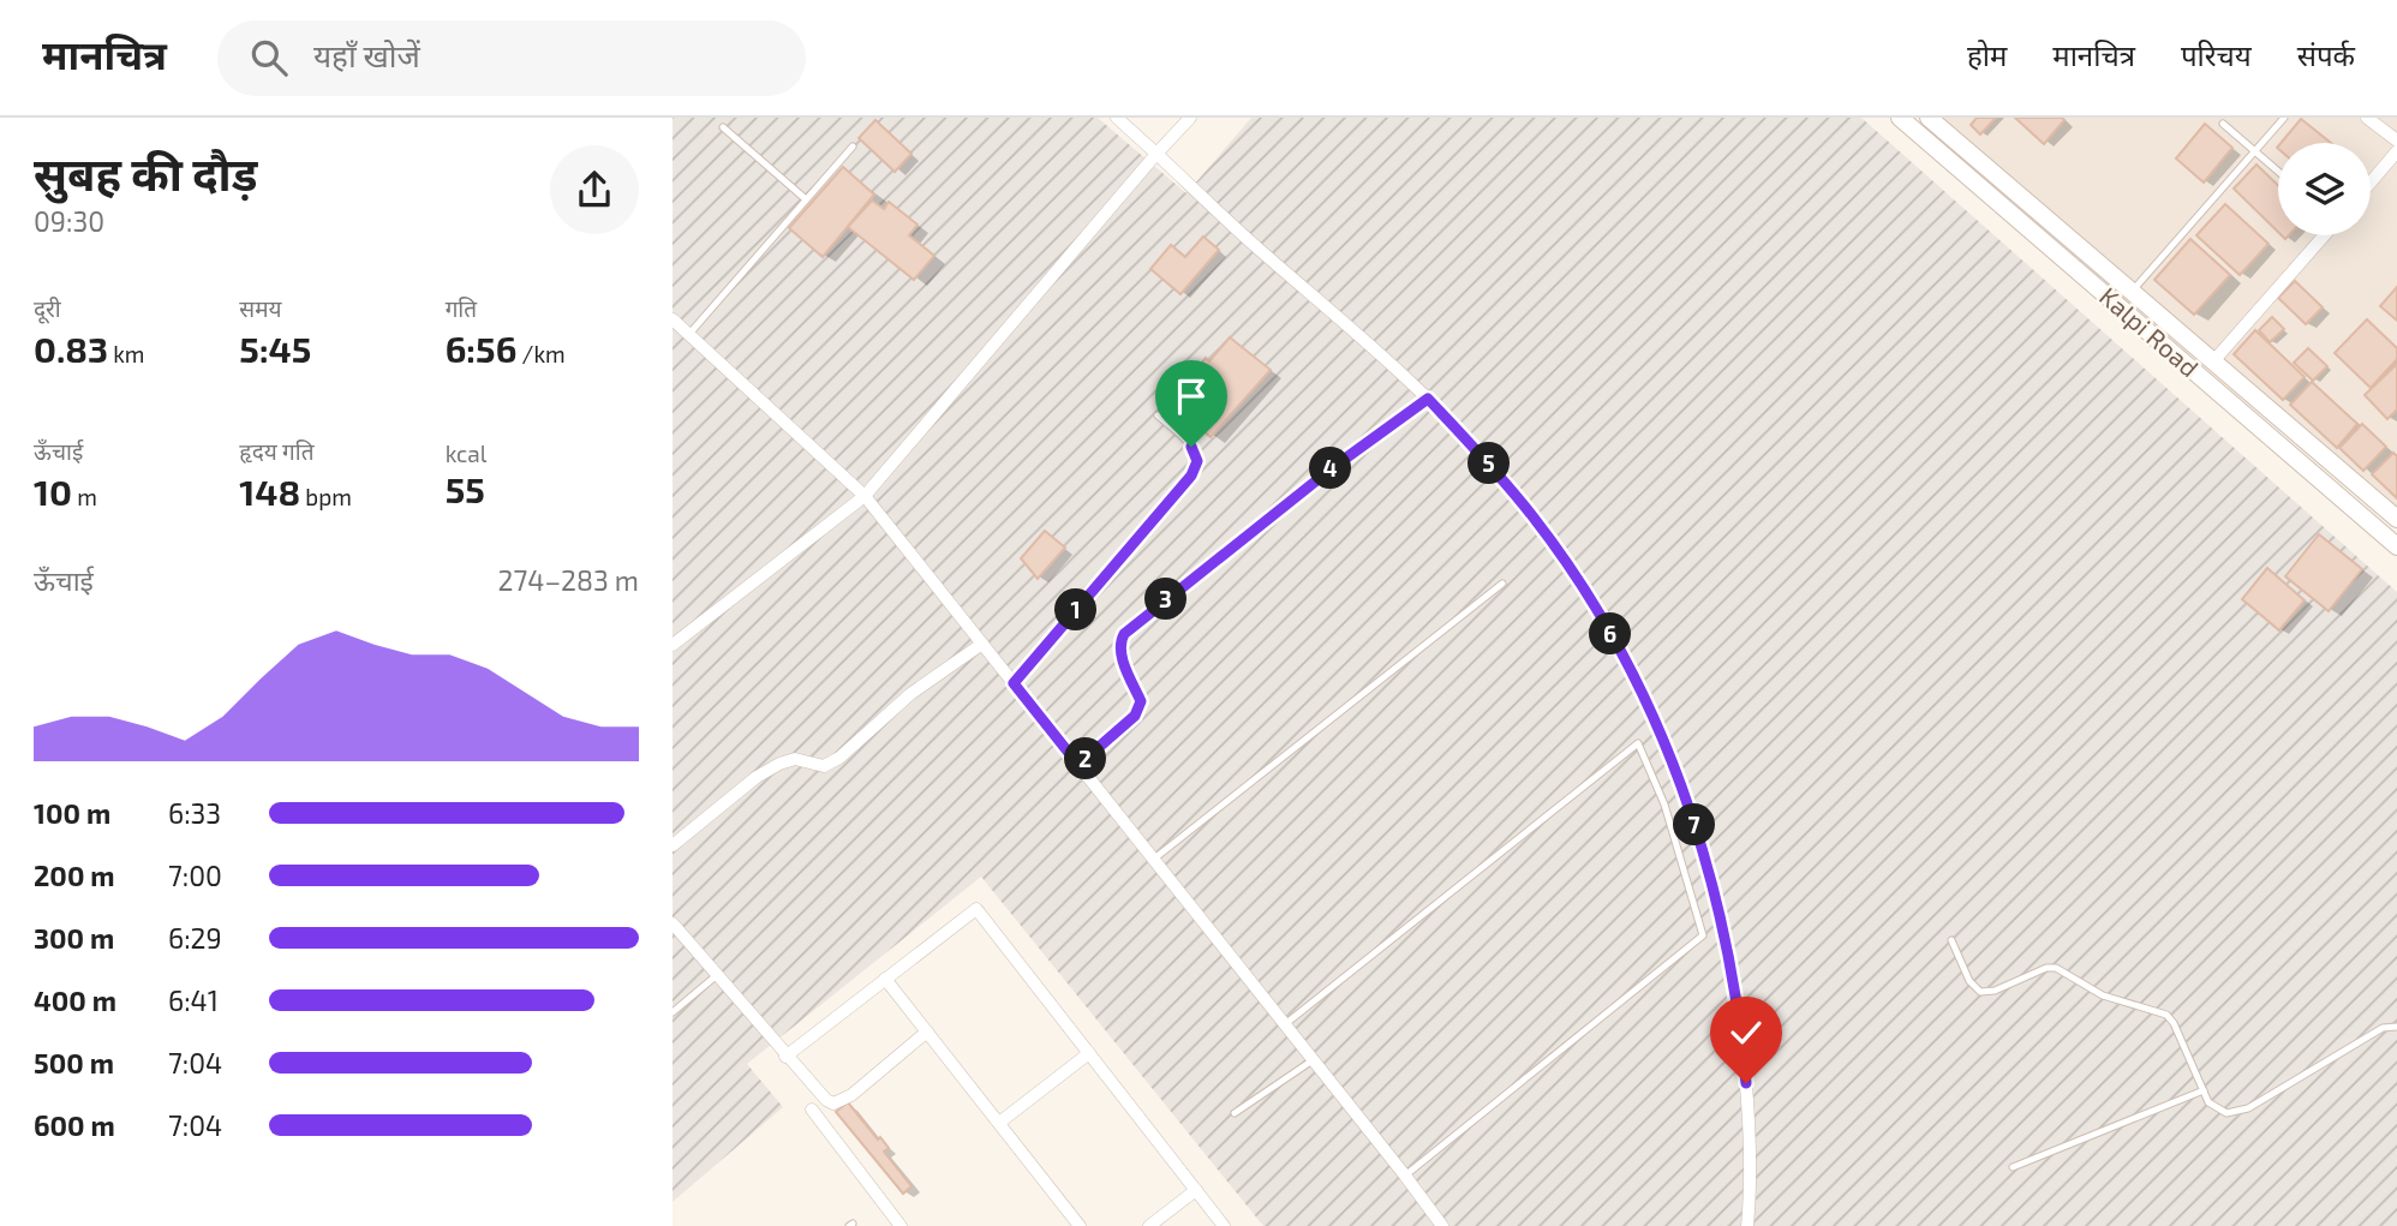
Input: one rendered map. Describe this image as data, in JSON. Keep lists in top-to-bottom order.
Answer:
{
  "streets": {
    "main road": ["Kalpi Road"]
  },
  "page": {
    "header": "मानचित्र",
    "search": "यहाँ खोजें",
    "nav": [
      "होम",
      "मानचित्र",
      "परिचय",
      "संपर्क"
    ],
    "heading": ["सुबह की दौड़", "09:30"],
    "stats": [
      ["दूरी", "0.83 km"],
      ["समय", "5:45"],
      ["गति", "6:56 /km"],
      ["ऊँचाई", "10 m"],
      ["हृदय गति", "148 bpm"],
      ["kcal", "55"]
    ],
    "pins": [
      "5",
      "4",
      "3",
      "1",
      "6",
      "2",
      "7"
    ],
    "chart": ["ऊँचाई", "274–283 m"],
    "list": [
      {
        "name": "100 m",
        "note": "6:33"
      },
      {
        "name": "200 m",
        "note": "7:00"
      },
      {
        "name": "300 m",
        "note": "6:29"
      },
      {
        "name": "400 m",
        "note": "6:41"
      },
      {
        "name": "500 m",
        "note": "7:04"
      },
      {
        "name": "600 m",
        "note": "7:04"
      }
    ]
  }
}
